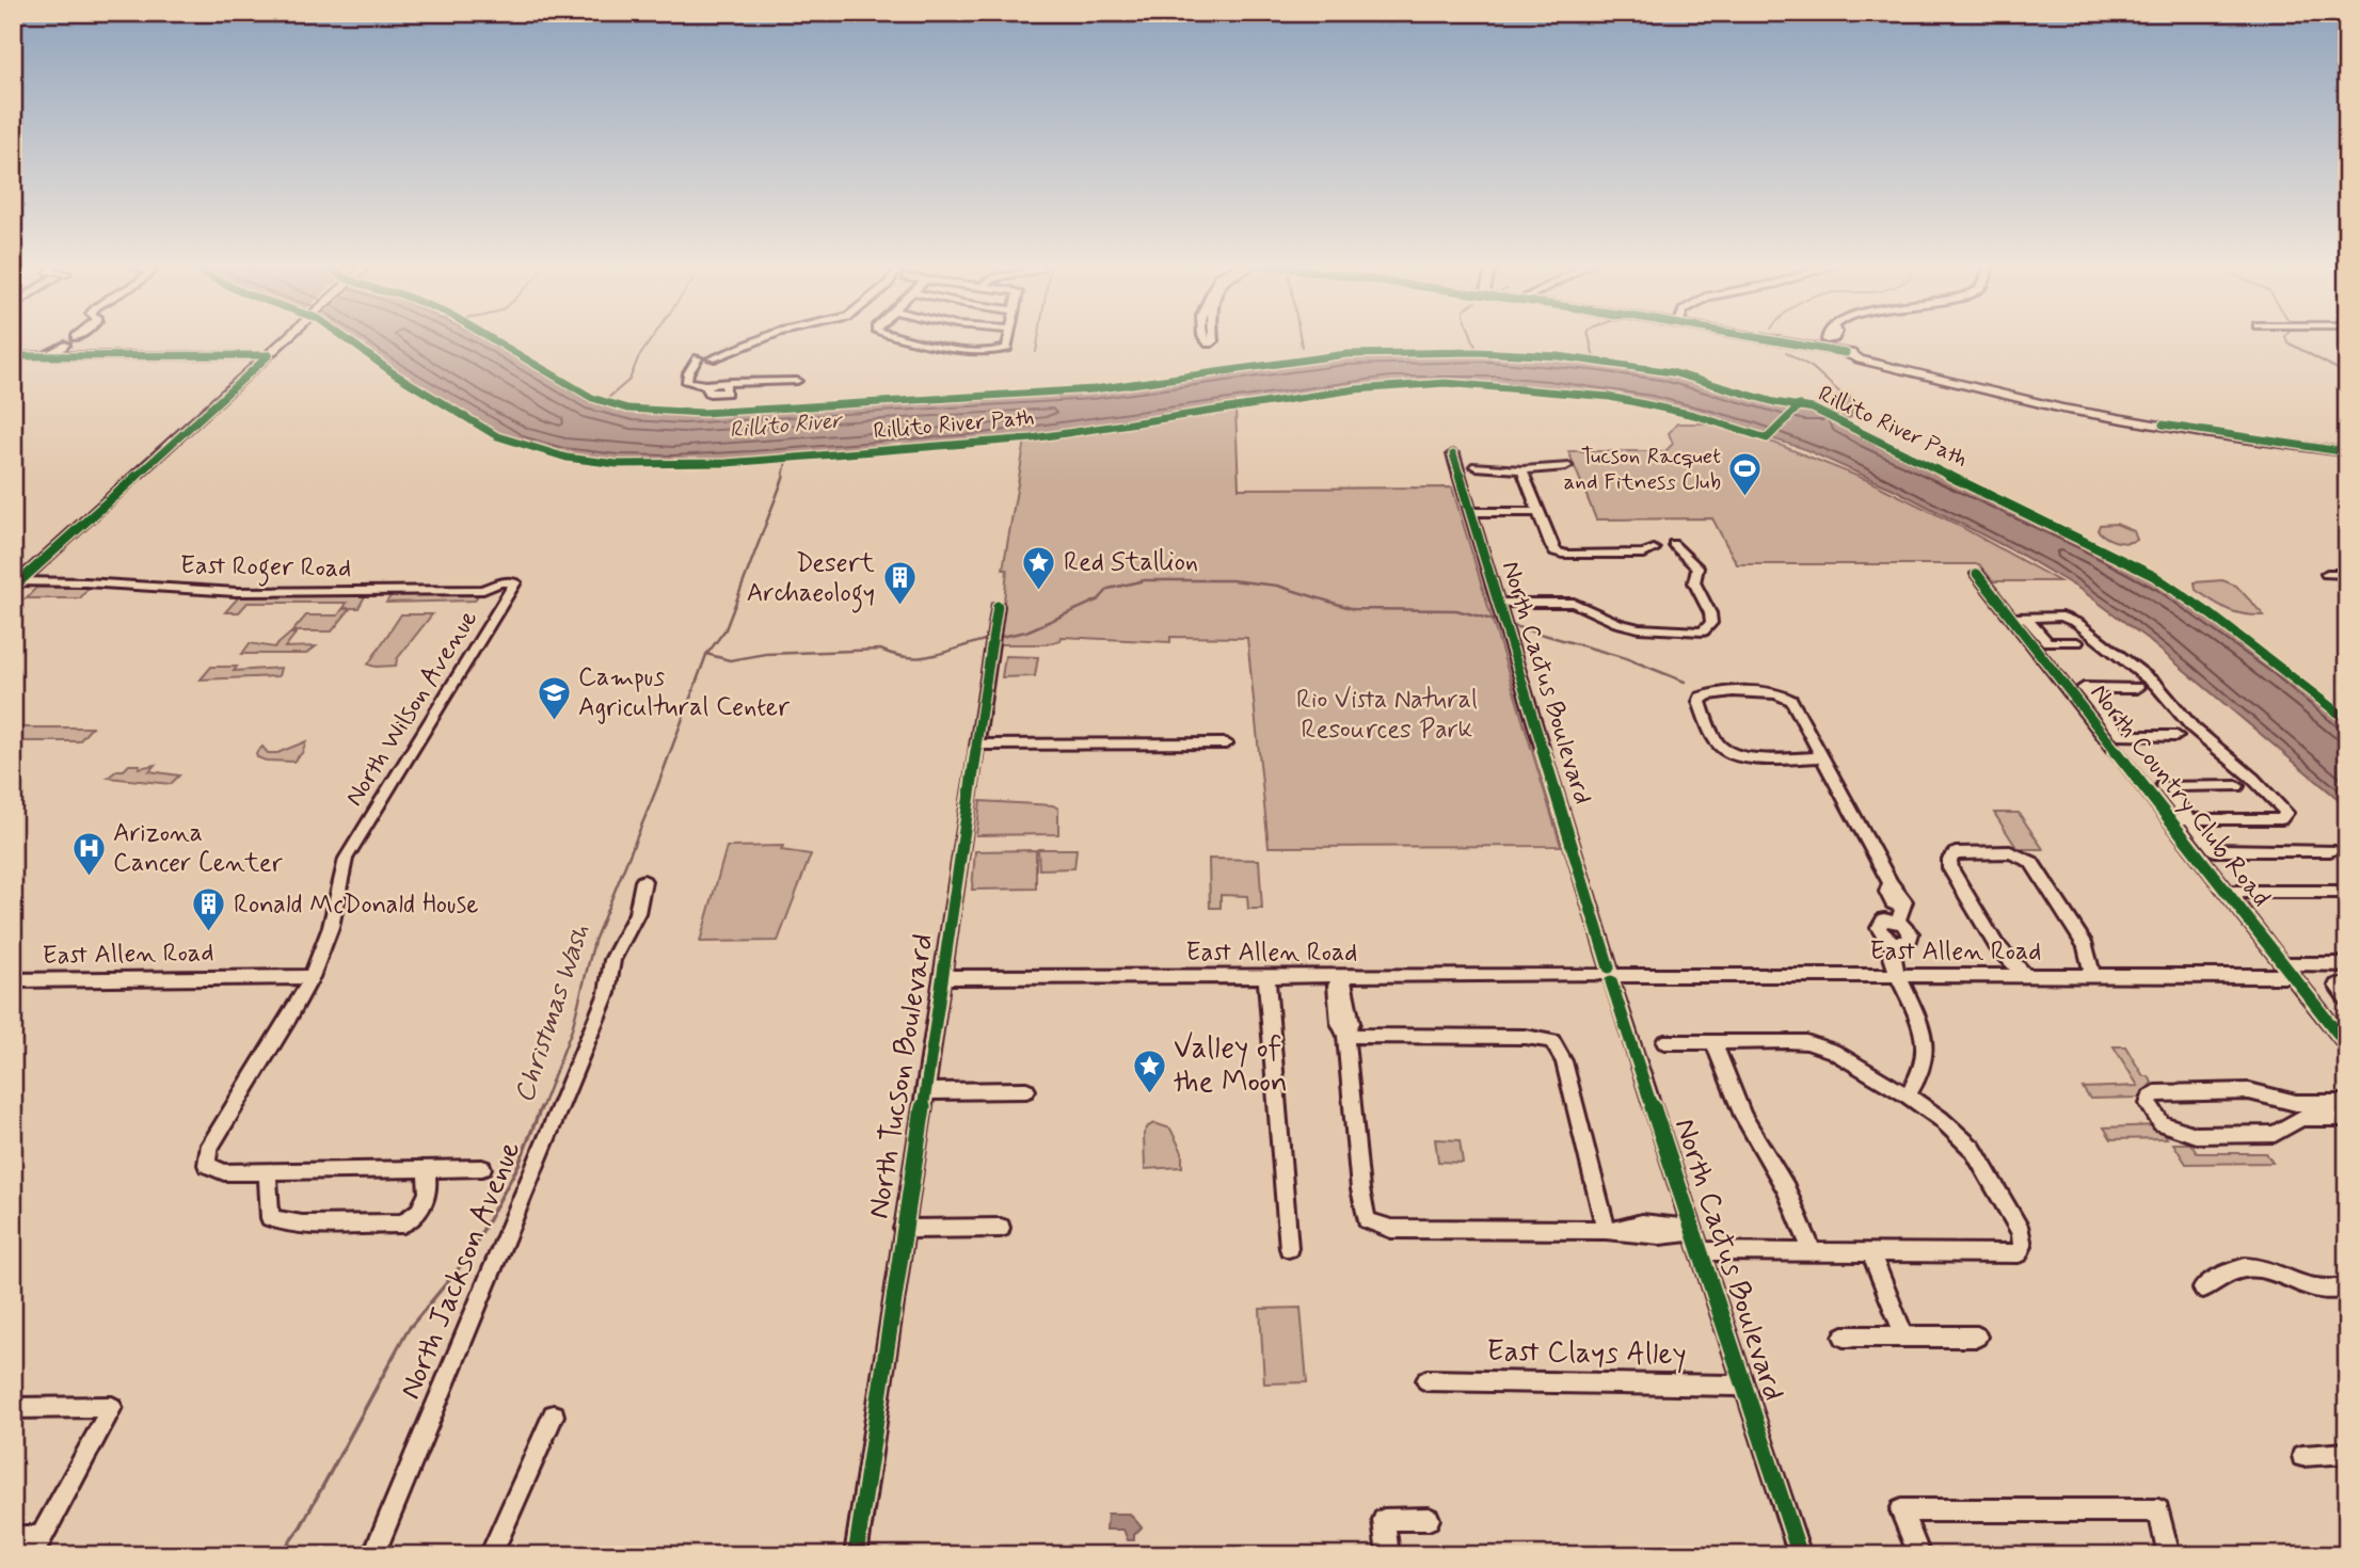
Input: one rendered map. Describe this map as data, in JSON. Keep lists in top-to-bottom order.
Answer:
{
  "streets": {
    "street": [
      "East Roger Road",
      "North Cactus Boulevard",
      "North Wilson Avenue",
      "North Country Club Road",
      "East Allen Road",
      "North Tucson Boulevard",
      "North Jackson Avenue",
      "East Clays Alley"
    ],
    "cycle path": ["Rillito River Path"]
  },
  "crossings": [
    ["East Roger Road", "North Wilson Avenue"],
    ["North Cactus Boulevard", "East Allen Road"],
    ["North Cactus Boulevard", "East Clays Alley"],
    ["North Wilson Avenue", "East Allen Road"],
    ["North Country Club Road", "East Allen Road"],
    ["East Allen Road", "North Tucson Boulevard"]
  ],
  "water": ["Rillito River", "Christmas Wash"],
  "parks": ["Rio Vista Natural Resources Park"],
  "places": {
    "sports": ["Tucson Racquet and Fitness Club"],
    "place": ["Red Stallion", "Valley of the Moon"],
    "building": ["Desert Archaeology", "Ronald McDonald House"],
    "school or university": ["Campus Agricultural Center"],
    "hospital": ["Arizona Cancer Center"]
  }
}
